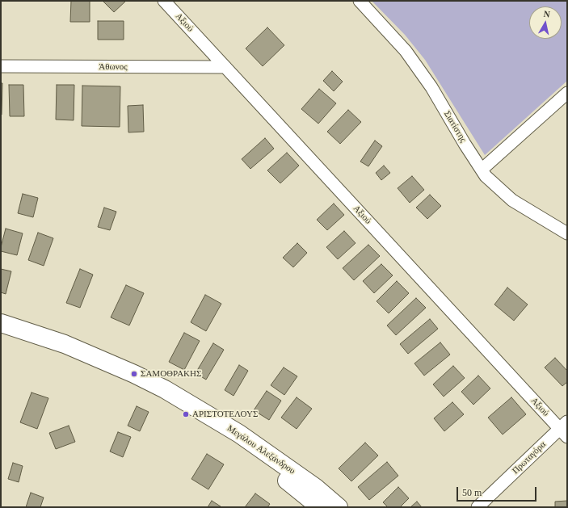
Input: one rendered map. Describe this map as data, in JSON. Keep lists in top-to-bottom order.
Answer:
{
  "streets": {
    "street": [
      "Αξιού",
      "Άθωνος",
      "Σιατίστης",
      "Μεγάλου Αλεξάνδρου",
      "Πρωταγόρα"
    ]
  },
  "crossings": [
    ["Αξιού", "Άθωνος"],
    ["Αξιού", "Πρωταγόρα"]
  ],
  "places": ["ΣΑΜΟΘΡΑΚΗΣ", "ΑΡΙΣΤΟΤΕΛΟΥΣ"],
  "scale_bar": "50 m",
  "north": "top"
}
